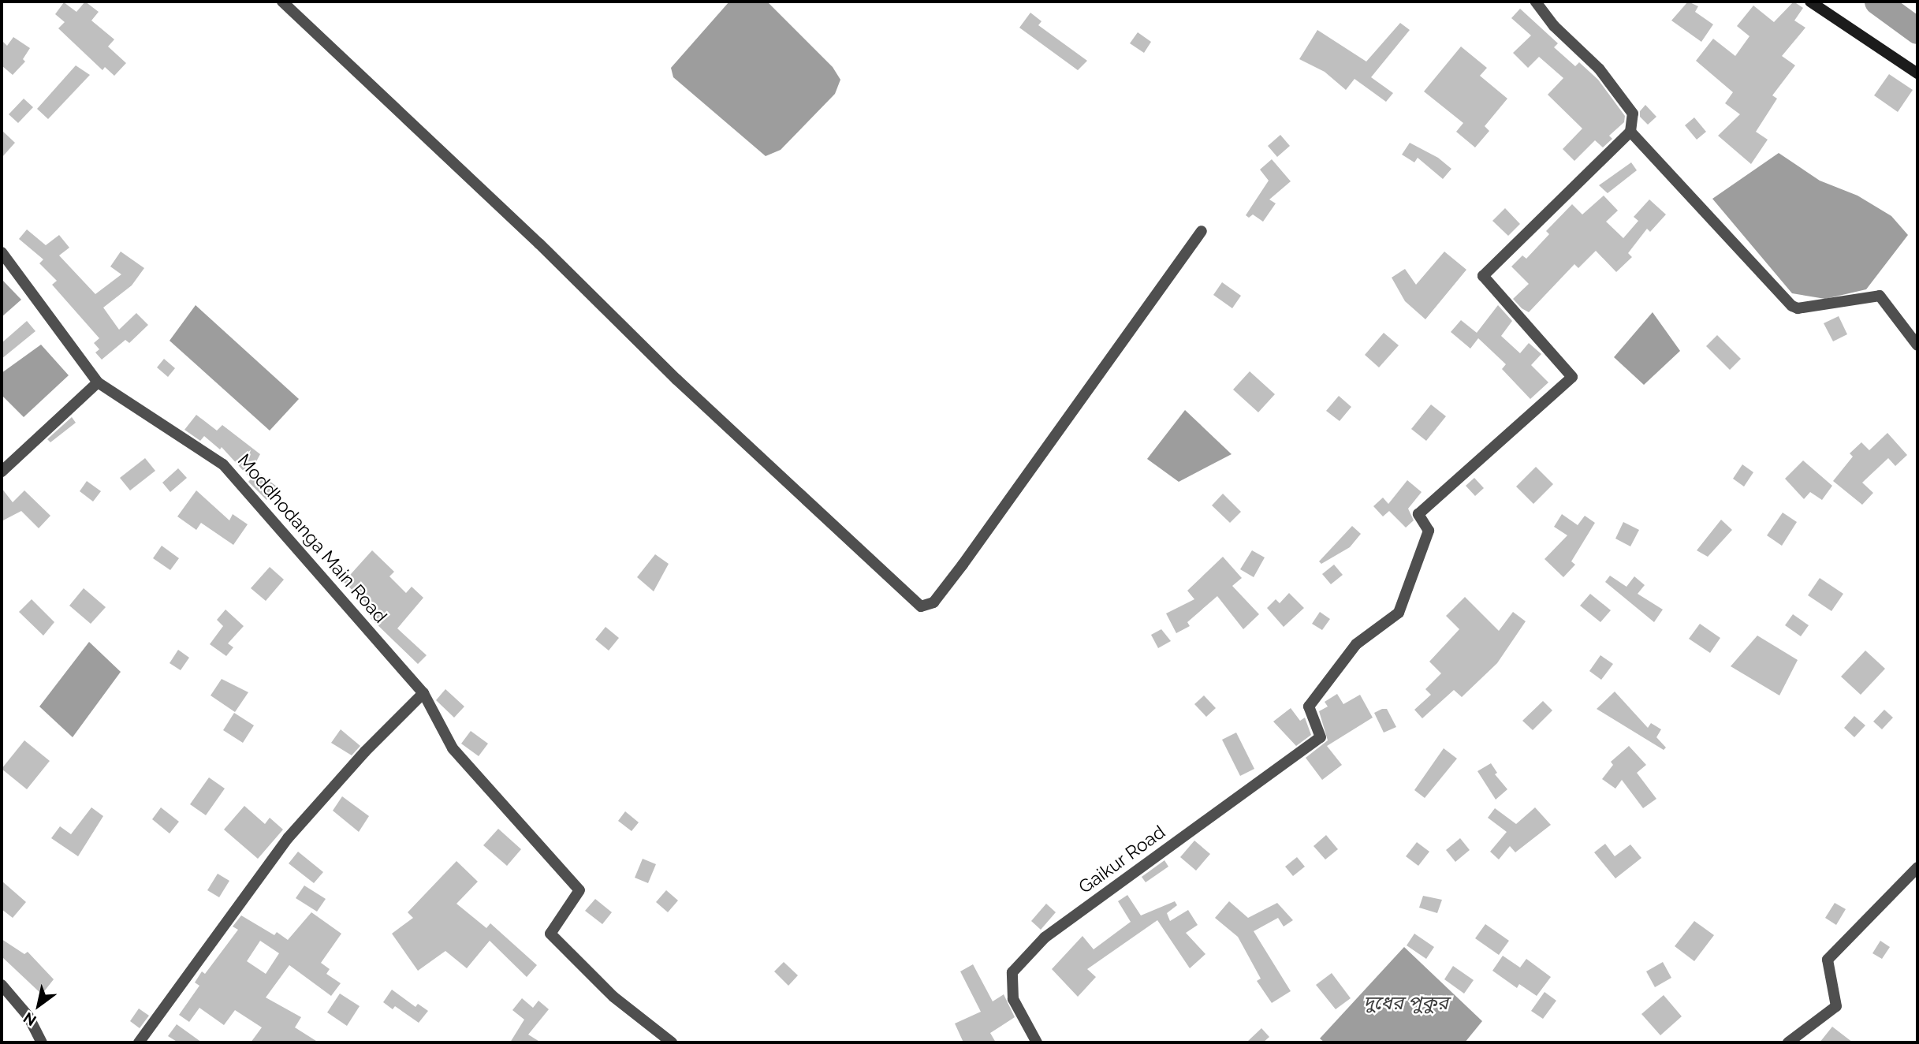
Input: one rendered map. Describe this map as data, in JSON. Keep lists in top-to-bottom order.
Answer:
{
  "streets": {
    "street": ["Moddhodanga Main Road", "Gaikur Road"]
  },
  "water": ["দুধের পুকুর"],
  "north": "bottom left"
}
